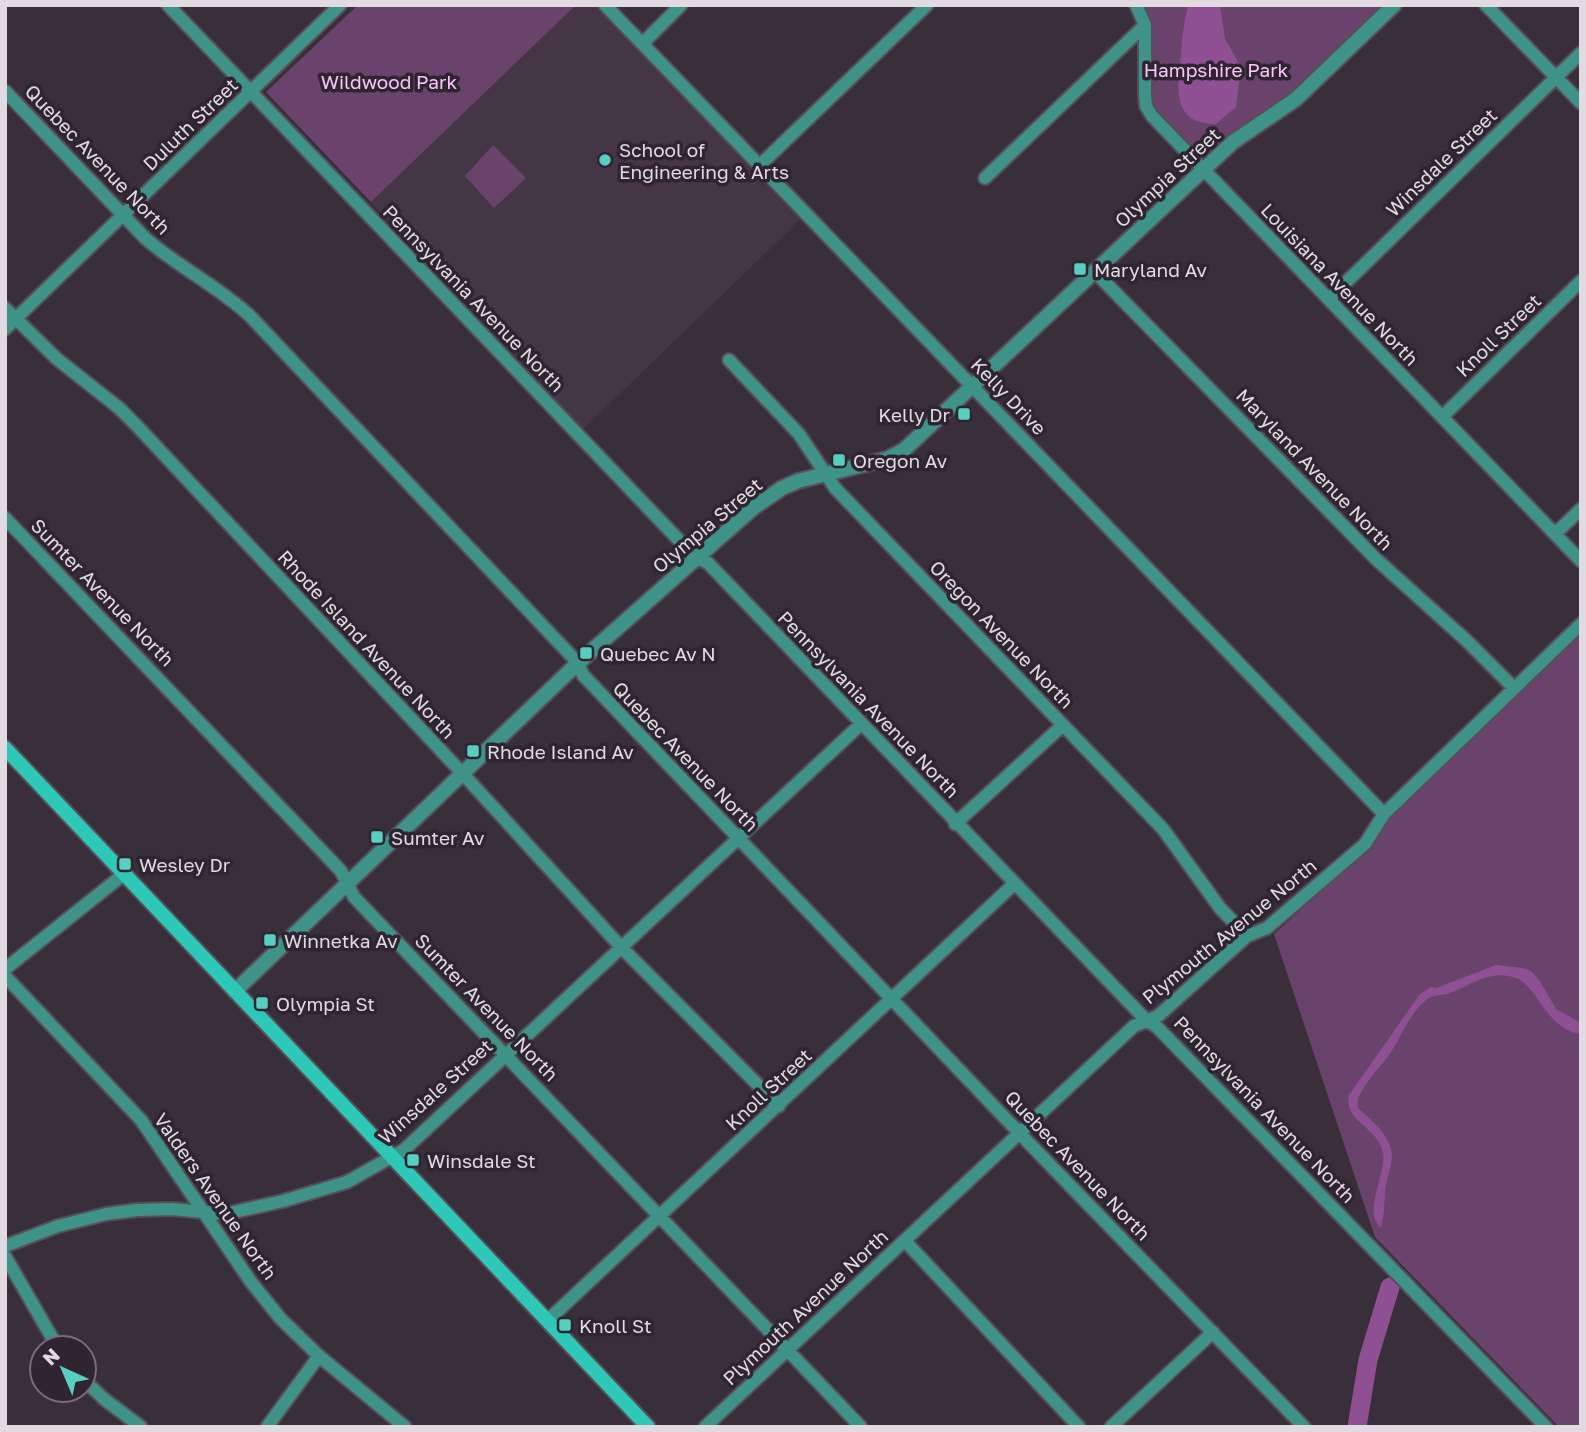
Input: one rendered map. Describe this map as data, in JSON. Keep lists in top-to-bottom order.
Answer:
{
  "streets": {
    "street": [
      "Duluth Street",
      "Quebec Avenue North",
      "Winsdale Street",
      "Olympia Street",
      "Louisiana Avenue North",
      "Pennsylvania Avenue North",
      "Knoll Street",
      "Kelly Drive",
      "Maryland Avenue North",
      "Sumter Avenue North",
      "Oregon Avenue North",
      "Rhode Island Avenue North",
      "Plymouth Avenue North",
      "Valders Avenue North"
    ]
  },
  "crossings": [
    ["Duluth Street", "Quebec Avenue North"],
    ["Duluth Street", "Pennsylvania Avenue North"],
    ["Duluth Street", "Rhode Island Avenue North"],
    ["Quebec Avenue North", "Winsdale Street"],
    ["Quebec Avenue North", "Olympia Street"],
    ["Quebec Avenue North", "Knoll Street"],
    ["Quebec Avenue North", "Plymouth Avenue North"],
    ["Winsdale Street", "Louisiana Avenue North"],
    ["Winsdale Street", "Pennsylvania Avenue North"],
    ["Winsdale Street", "Sumter Avenue North"],
    ["Winsdale Street", "Rhode Island Avenue North"],
    ["Winsdale Street", "Valders Avenue North"],
    ["Olympia Street", "Louisiana Avenue North"],
    ["Olympia Street", "Pennsylvania Avenue North"],
    ["Olympia Street", "Kelly Drive"],
    ["Olympia Street", "Maryland Avenue North"],
    ["Olympia Street", "Sumter Avenue North"],
    ["Olympia Street", "Oregon Avenue North"],
    ["Olympia Street", "Rhode Island Avenue North"],
    ["Louisiana Avenue North", "Knoll Street"],
    ["Pennsylvania Avenue North", "Knoll Street"],
    ["Pennsylvania Avenue North", "Plymouth Avenue North"],
    ["Knoll Street", "Sumter Avenue North"],
    ["Knoll Street", "Rhode Island Avenue North"],
    ["Kelly Drive", "Plymouth Avenue North"],
    ["Maryland Avenue North", "Plymouth Avenue North"],
    ["Sumter Avenue North", "Plymouth Avenue North"],
    ["Oregon Avenue North", "Plymouth Avenue North"]
  ],
  "parks": ["Hampshire Park", "Wildwood Park"],
  "places": {
    "other": ["School of Engineering & Arts"],
    "transit": [
      "Maryland Av",
      "Kelly Dr",
      "Oregon Av",
      "Quebec Av N",
      "Rhode Island Av",
      "Sumter Av",
      "Wesley Dr",
      "Winnetka Av",
      "Olympia St",
      "Winsdale St",
      "Knoll St"
    ]
  },
  "north": "top left"
}
